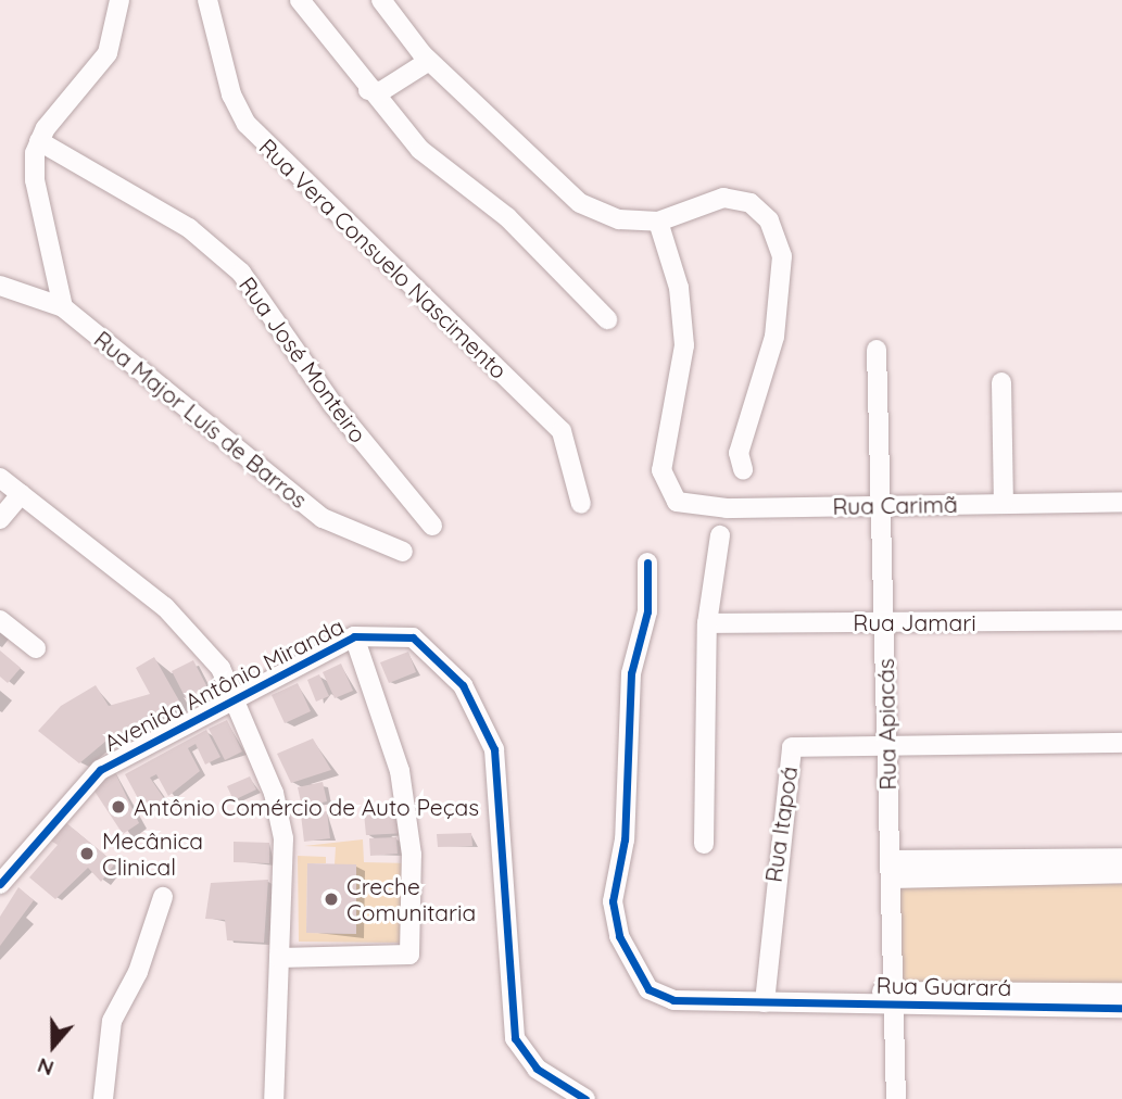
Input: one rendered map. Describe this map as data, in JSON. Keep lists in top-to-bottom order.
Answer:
{
  "streets": {
    "street": [
      "Rua Vera Consuelo Nascimento",
      "Rua José Monteiro",
      "Rua Major Luís de Barros",
      "Rua Carimã",
      "Rua Jamari",
      "Avenida Antônio Miranda",
      "Rua Apiacás",
      "Rua Itapoá",
      "Rua Guarará"
    ]
  },
  "crossings": [
    ["Rua Carimã", "Rua Apiacás"],
    ["Rua Jamari", "Rua Apiacás"],
    ["Rua Apiacás", "Rua Itapoá"],
    ["Rua Apiacás", "Rua Guarará"],
    ["Rua Itapoá", "Rua Guarará"]
  ],
  "places": ["Antônio Comércio de Auto Peças", "Mecânica Clinical", "Creche Comunitaria"],
  "north": "bottom"
}
